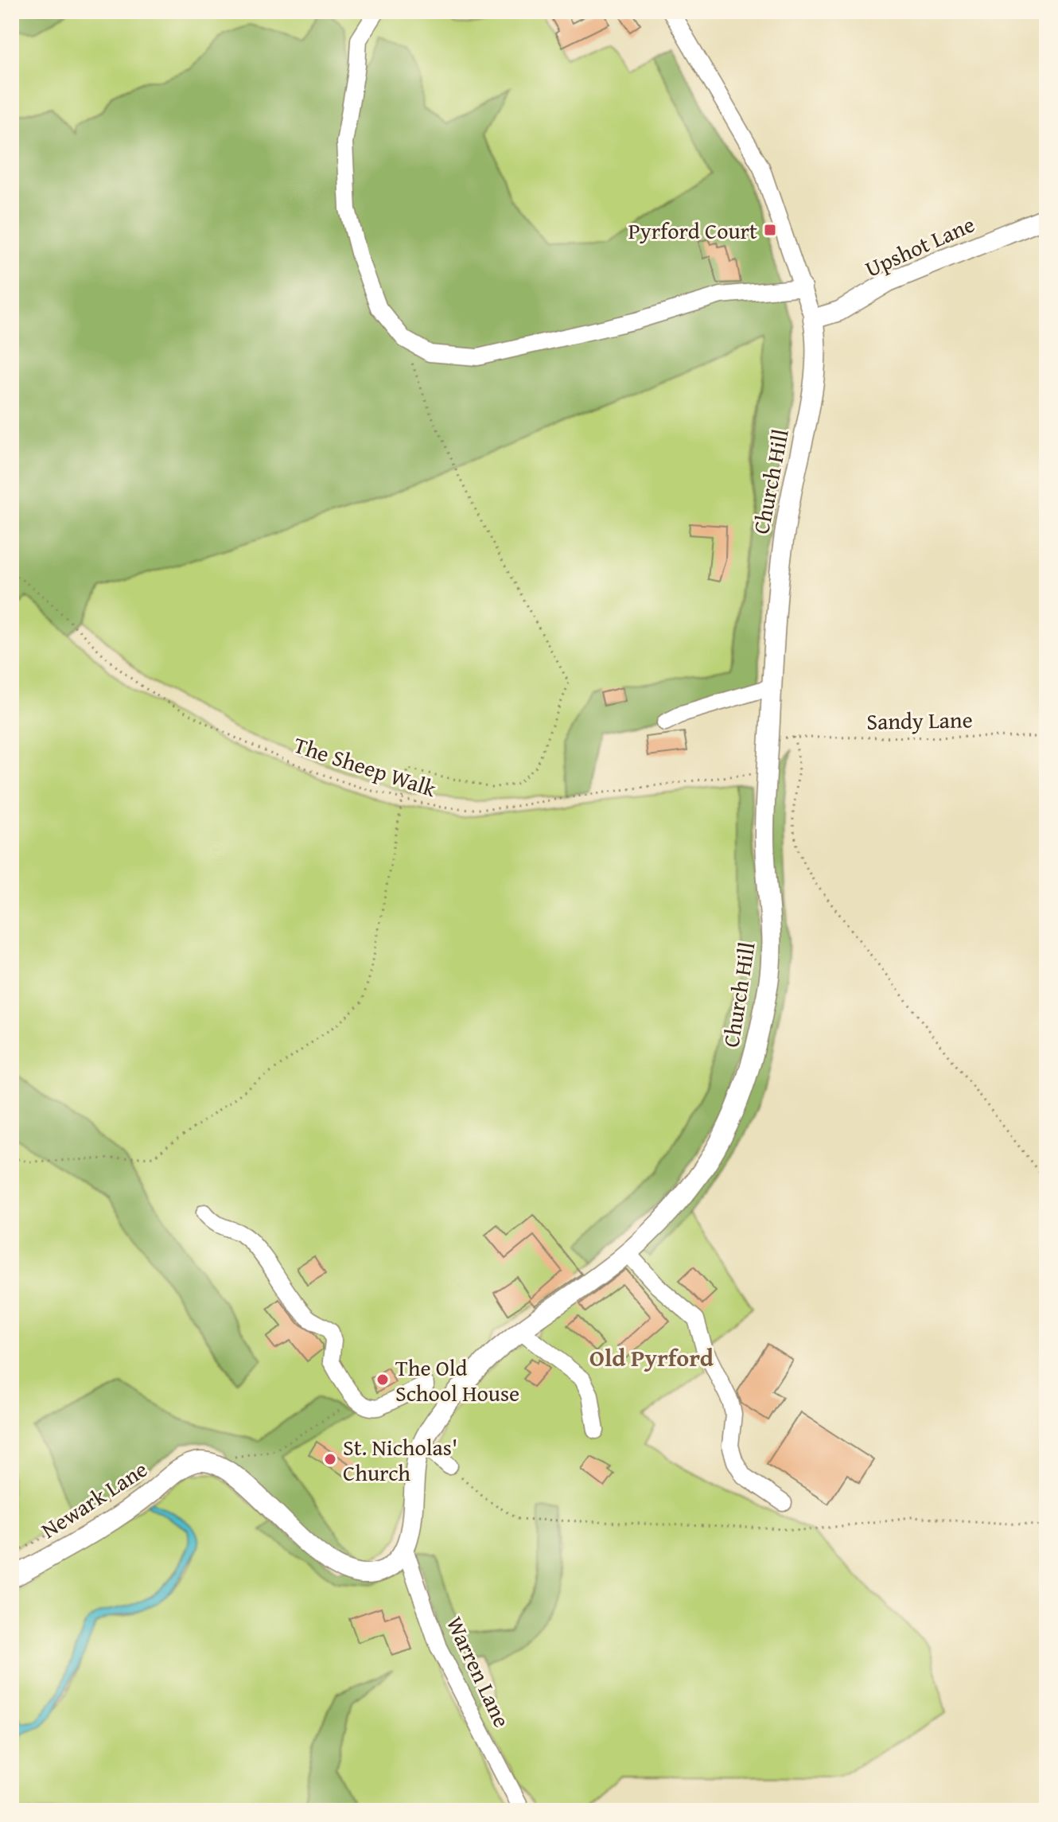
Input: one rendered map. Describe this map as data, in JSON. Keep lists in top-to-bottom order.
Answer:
{
  "streets": {
    "main road": ["Upshot Lane", "Church Hill", "Newark Lane"],
    "street": ["Warren Lane"],
    "path": ["Sandy Lane", "The Sheep Walk"]
  },
  "crossings": [
    ["Upshot Lane", "Church Hill"],
    ["Church Hill", "The Sheep Walk"],
    ["Church Hill", "Newark Lane"],
    ["Church Hill", "Warren Lane"],
    ["Newark Lane", "Warren Lane"]
  ],
  "districts": ["Old Pyrford"],
  "places": {
    "transit": ["Pyrford Court"],
    "other": ["The Old School House", "St. Nicholas' Church"]
  }
}
